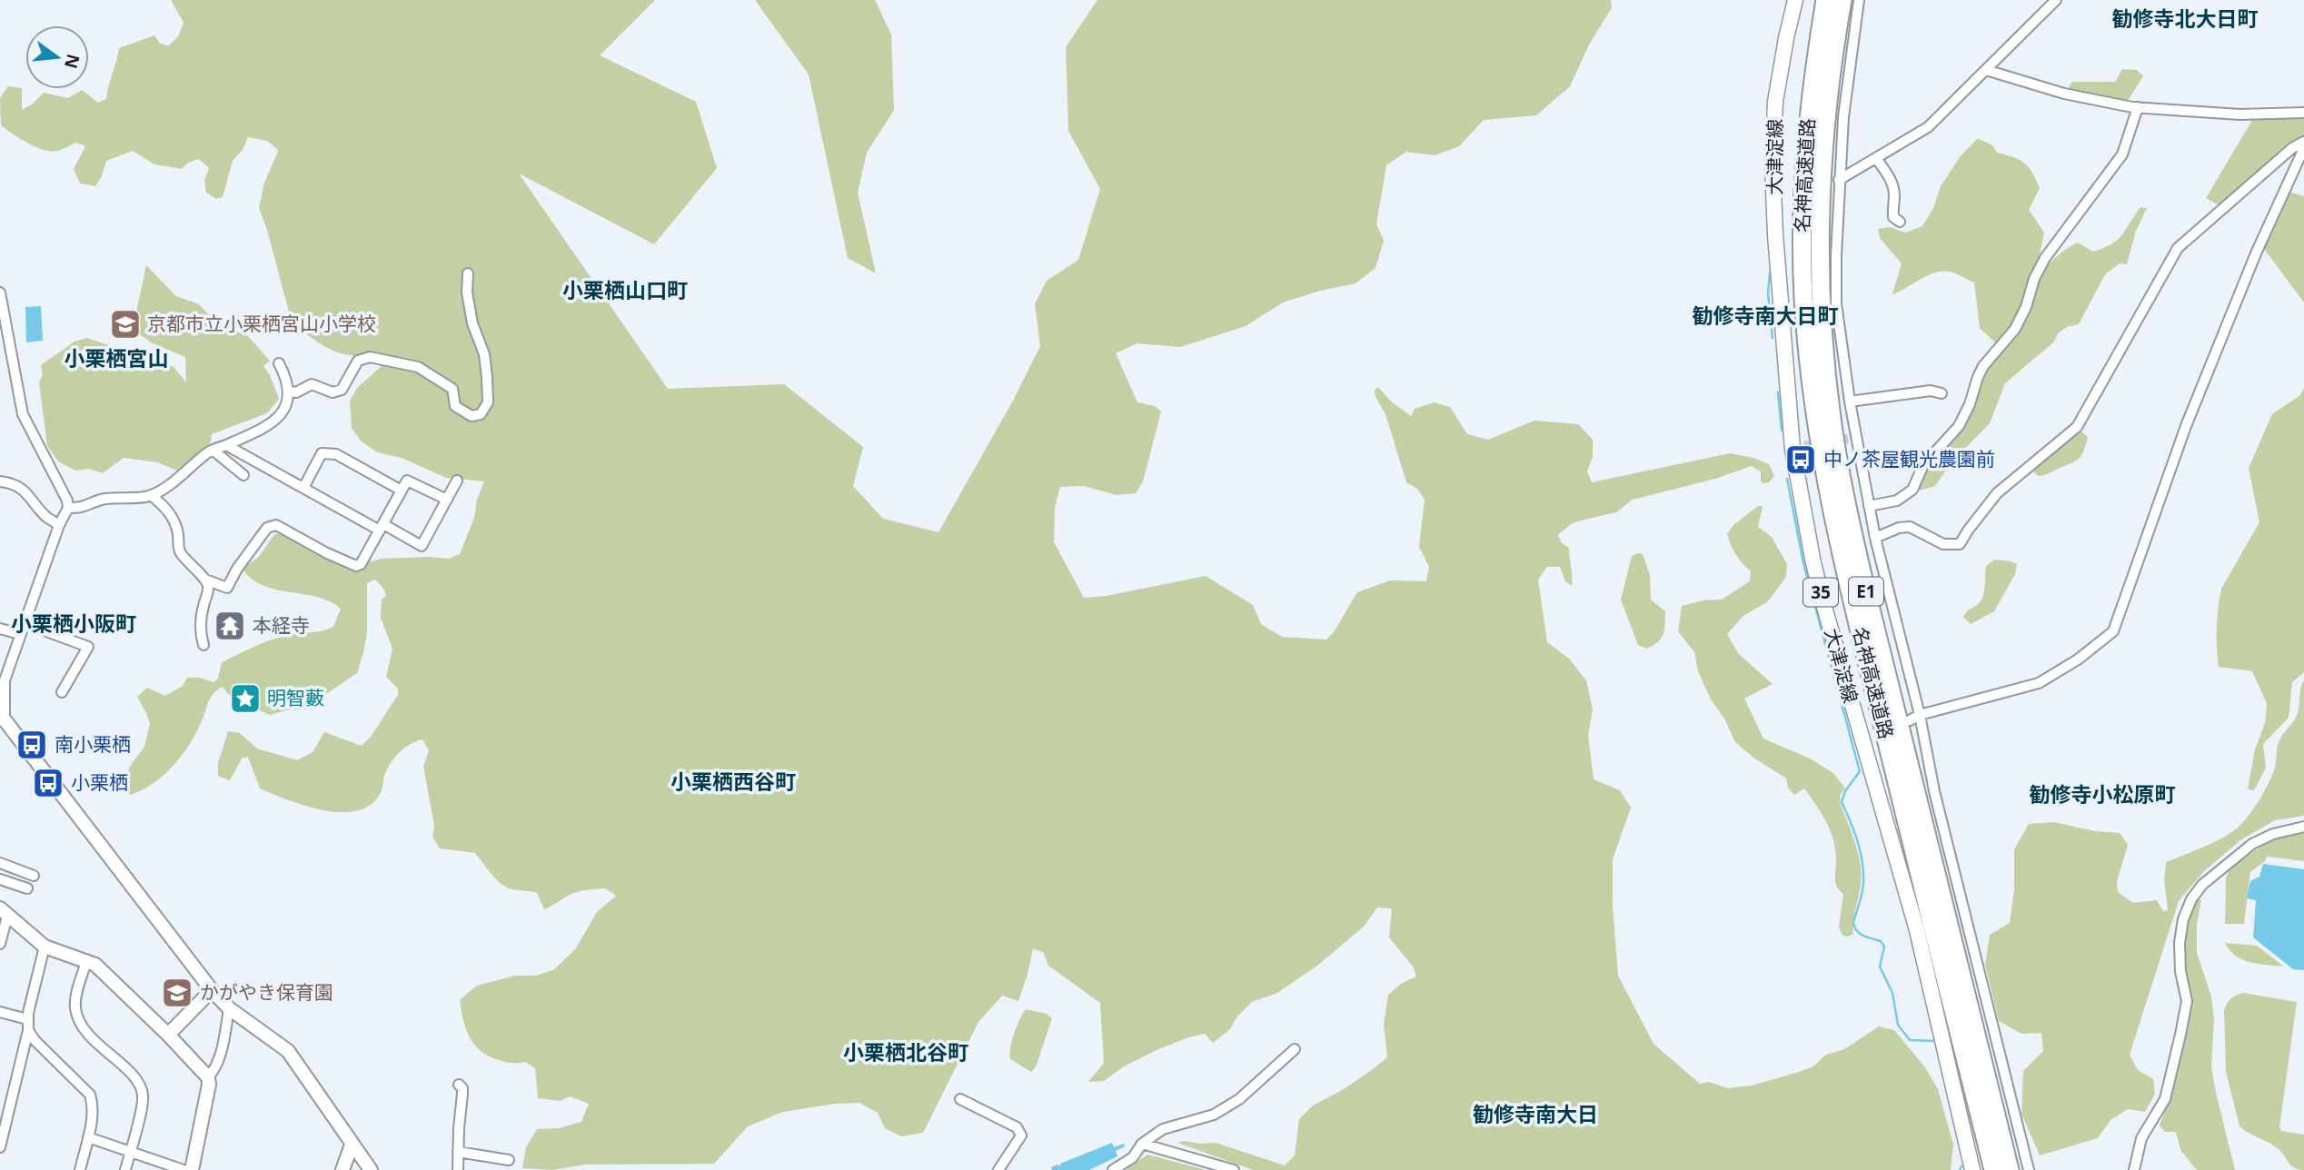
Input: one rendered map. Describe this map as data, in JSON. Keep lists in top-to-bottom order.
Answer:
{
  "streets": {
    "highway": ["名神高速道路", "E1"],
    "main road": ["大津淀線", "35"]
  },
  "districts": [
    "勧修寺北大日町",
    "小栗栖山口町",
    "勧修寺南大日町",
    "小栗栖宮山",
    "小栗栖小阪町",
    "小栗栖西谷町",
    "勧修寺小松原町",
    "小栗栖北谷町",
    "勧修寺南大日"
  ],
  "places": {
    "school or university": ["京都市立小栗栖宮山小学校", "かがやき保育園"],
    "bus stop": ["中ノ茶屋観光農園前", "南小栗栖", "小栗栖"],
    "temple": ["本経寺"],
    "place": ["明智藪"]
  },
  "north": "right"
}
